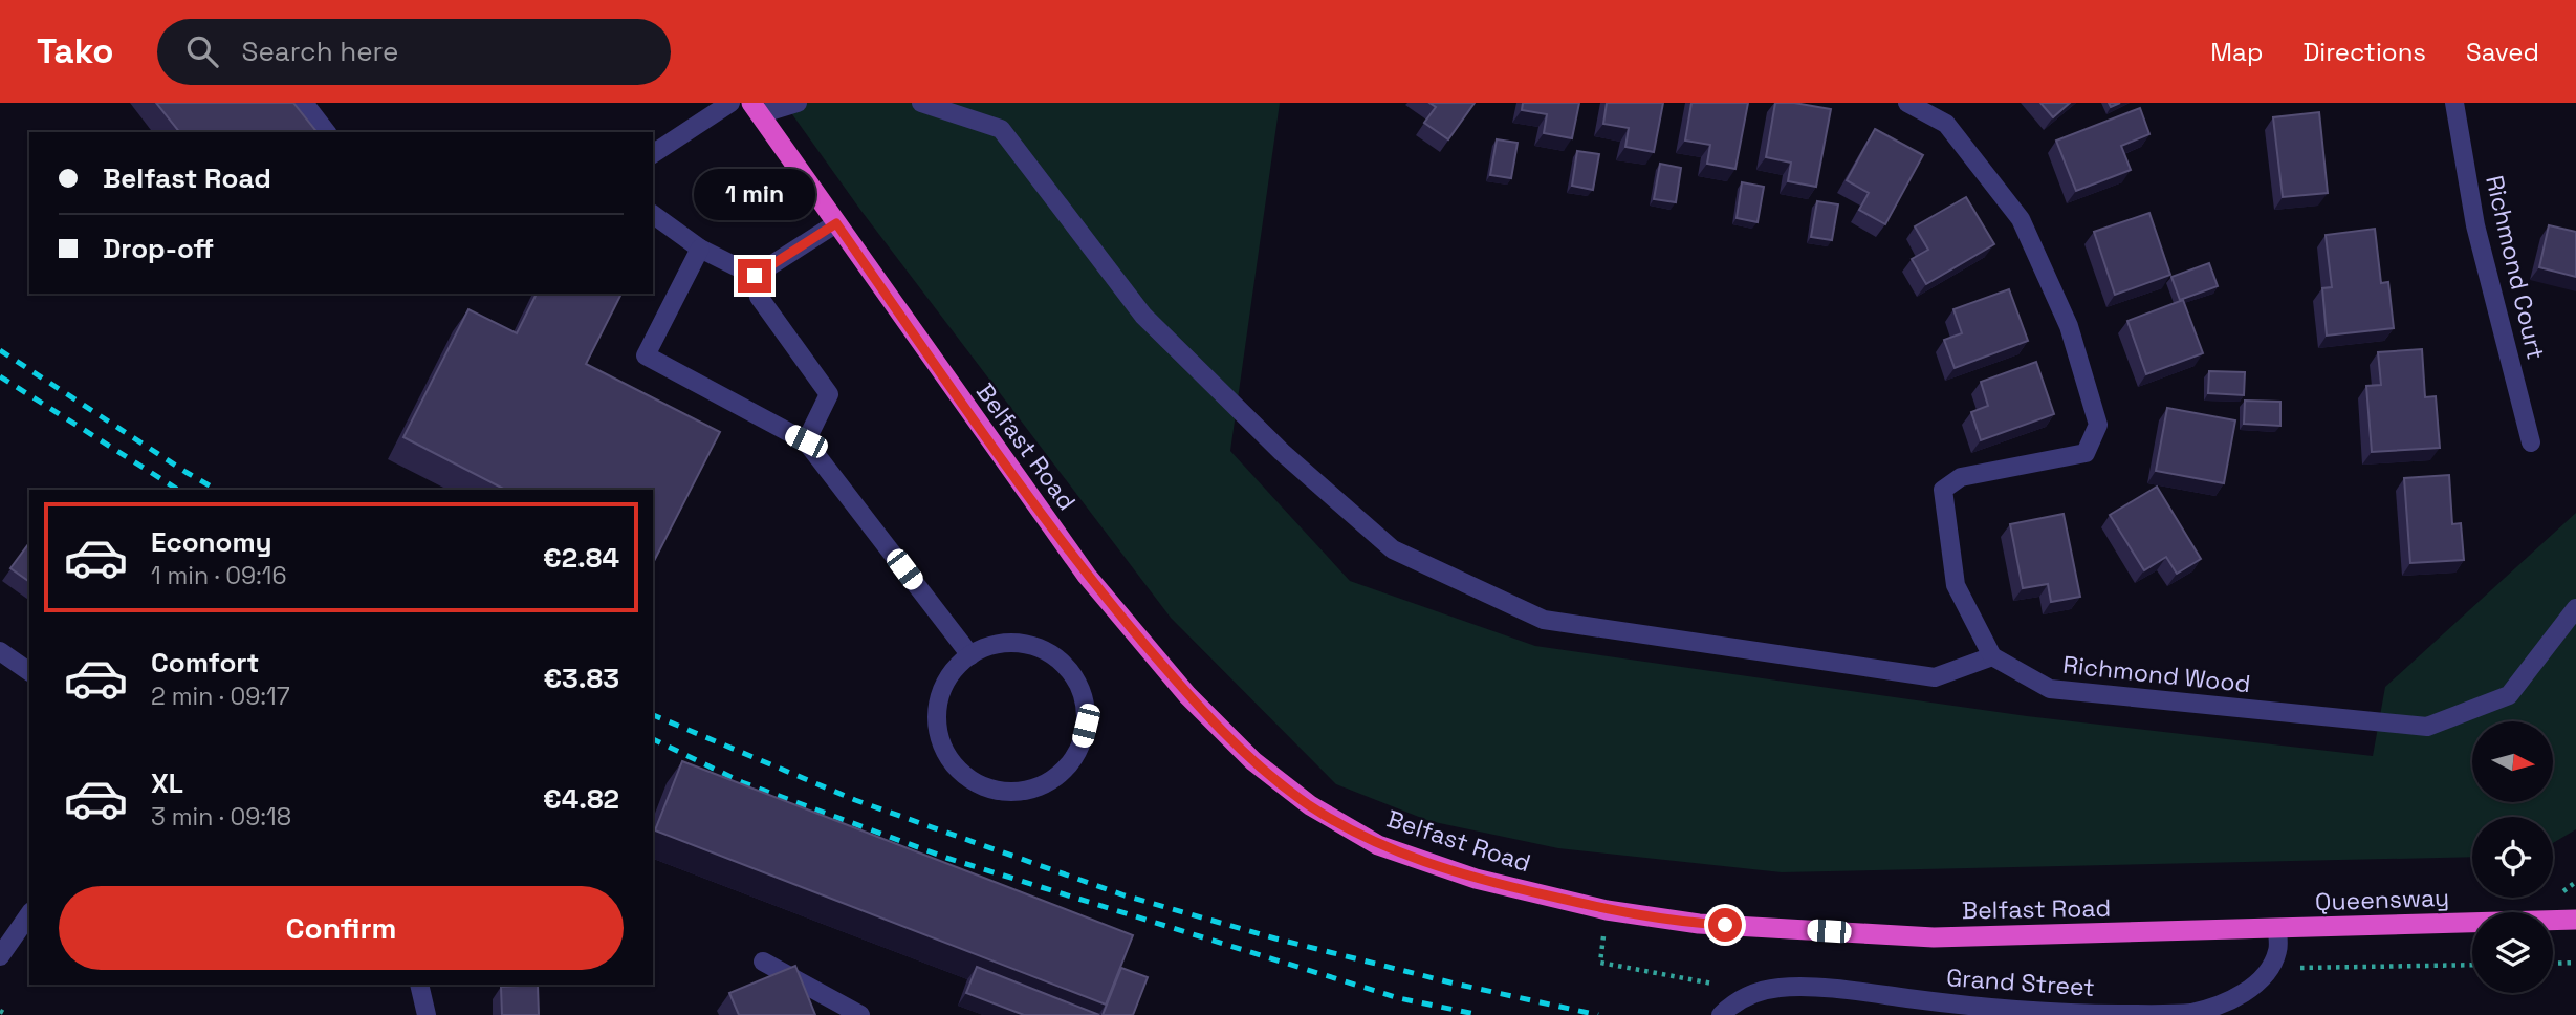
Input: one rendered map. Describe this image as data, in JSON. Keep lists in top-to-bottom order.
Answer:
{
  "streets": {
    "highway": ["Belfast Road", "Queensway"],
    "street": ["Richmond Court", "Richmond Wood", "Grand Street"]
  },
  "crossings": [
    ["Belfast Road", "Queensway"]
  ],
  "north": "right",
  "page": {
    "header": "Tako",
    "search": "Search here",
    "nav": ["Map", "Directions", "Saved"],
    "banner": ["Belfast Road", "Drop-off"],
    "bubble": "1 min",
    "list": [
      {
        "name": "Economy",
        "note": "1 min · 09:16",
        "value": "€2.84"
      },
      {
        "name": "Comfort",
        "note": "2 min · 09:17",
        "value": "€3.83"
      },
      {
        "name": "XL",
        "note": "3 min · 09:18",
        "value": "€4.82"
      }
    ],
    "buttons": "Confirm"
  }
}
